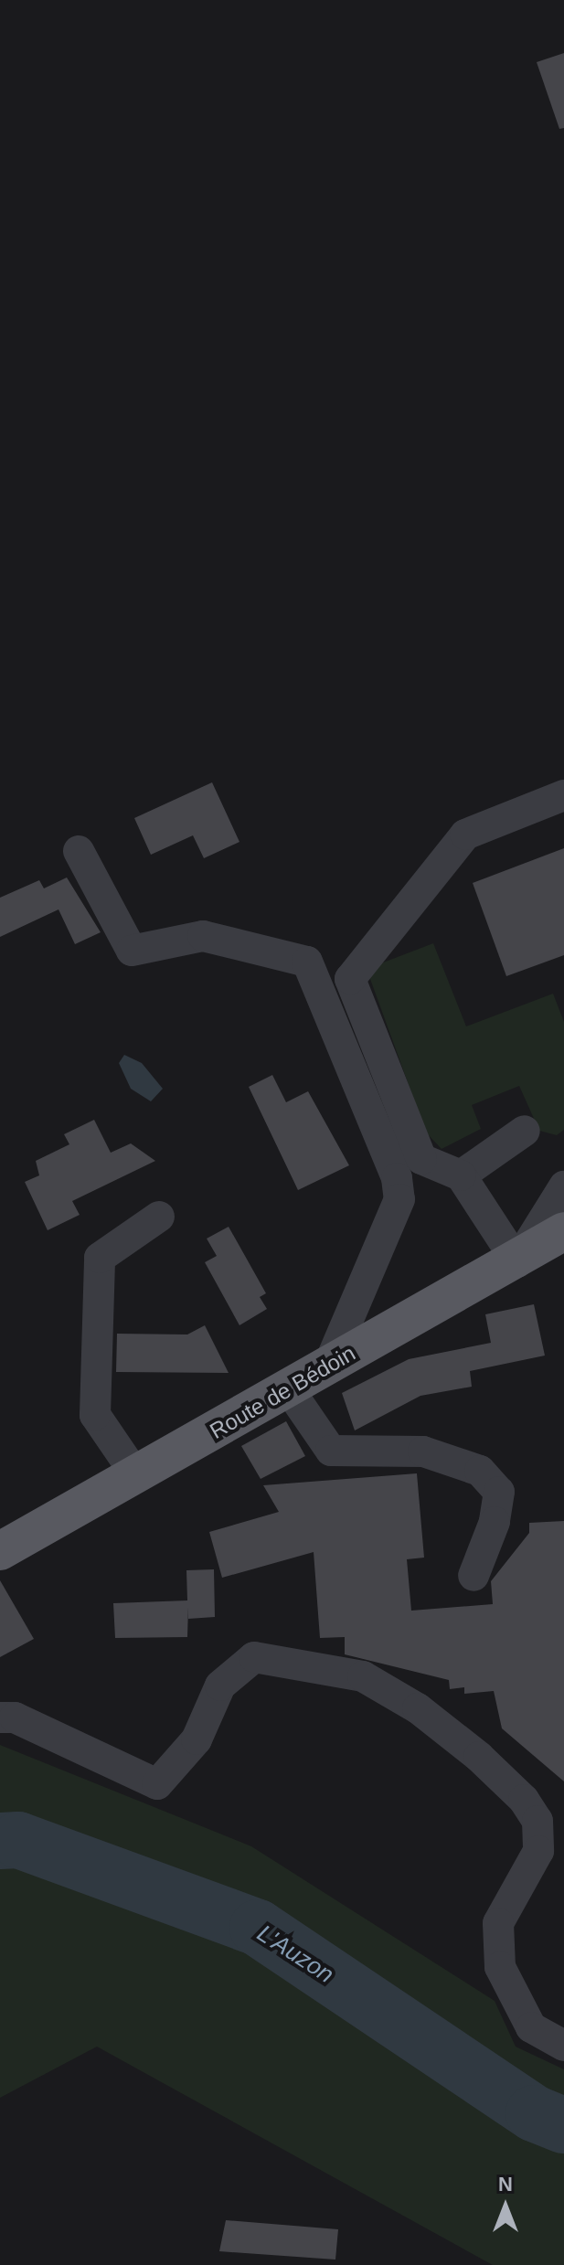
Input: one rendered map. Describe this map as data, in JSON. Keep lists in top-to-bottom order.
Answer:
{
  "streets": {
    "main road": ["Route de Bédoin"]
  },
  "water": ["L'Auzon"],
  "north": "top"
}
